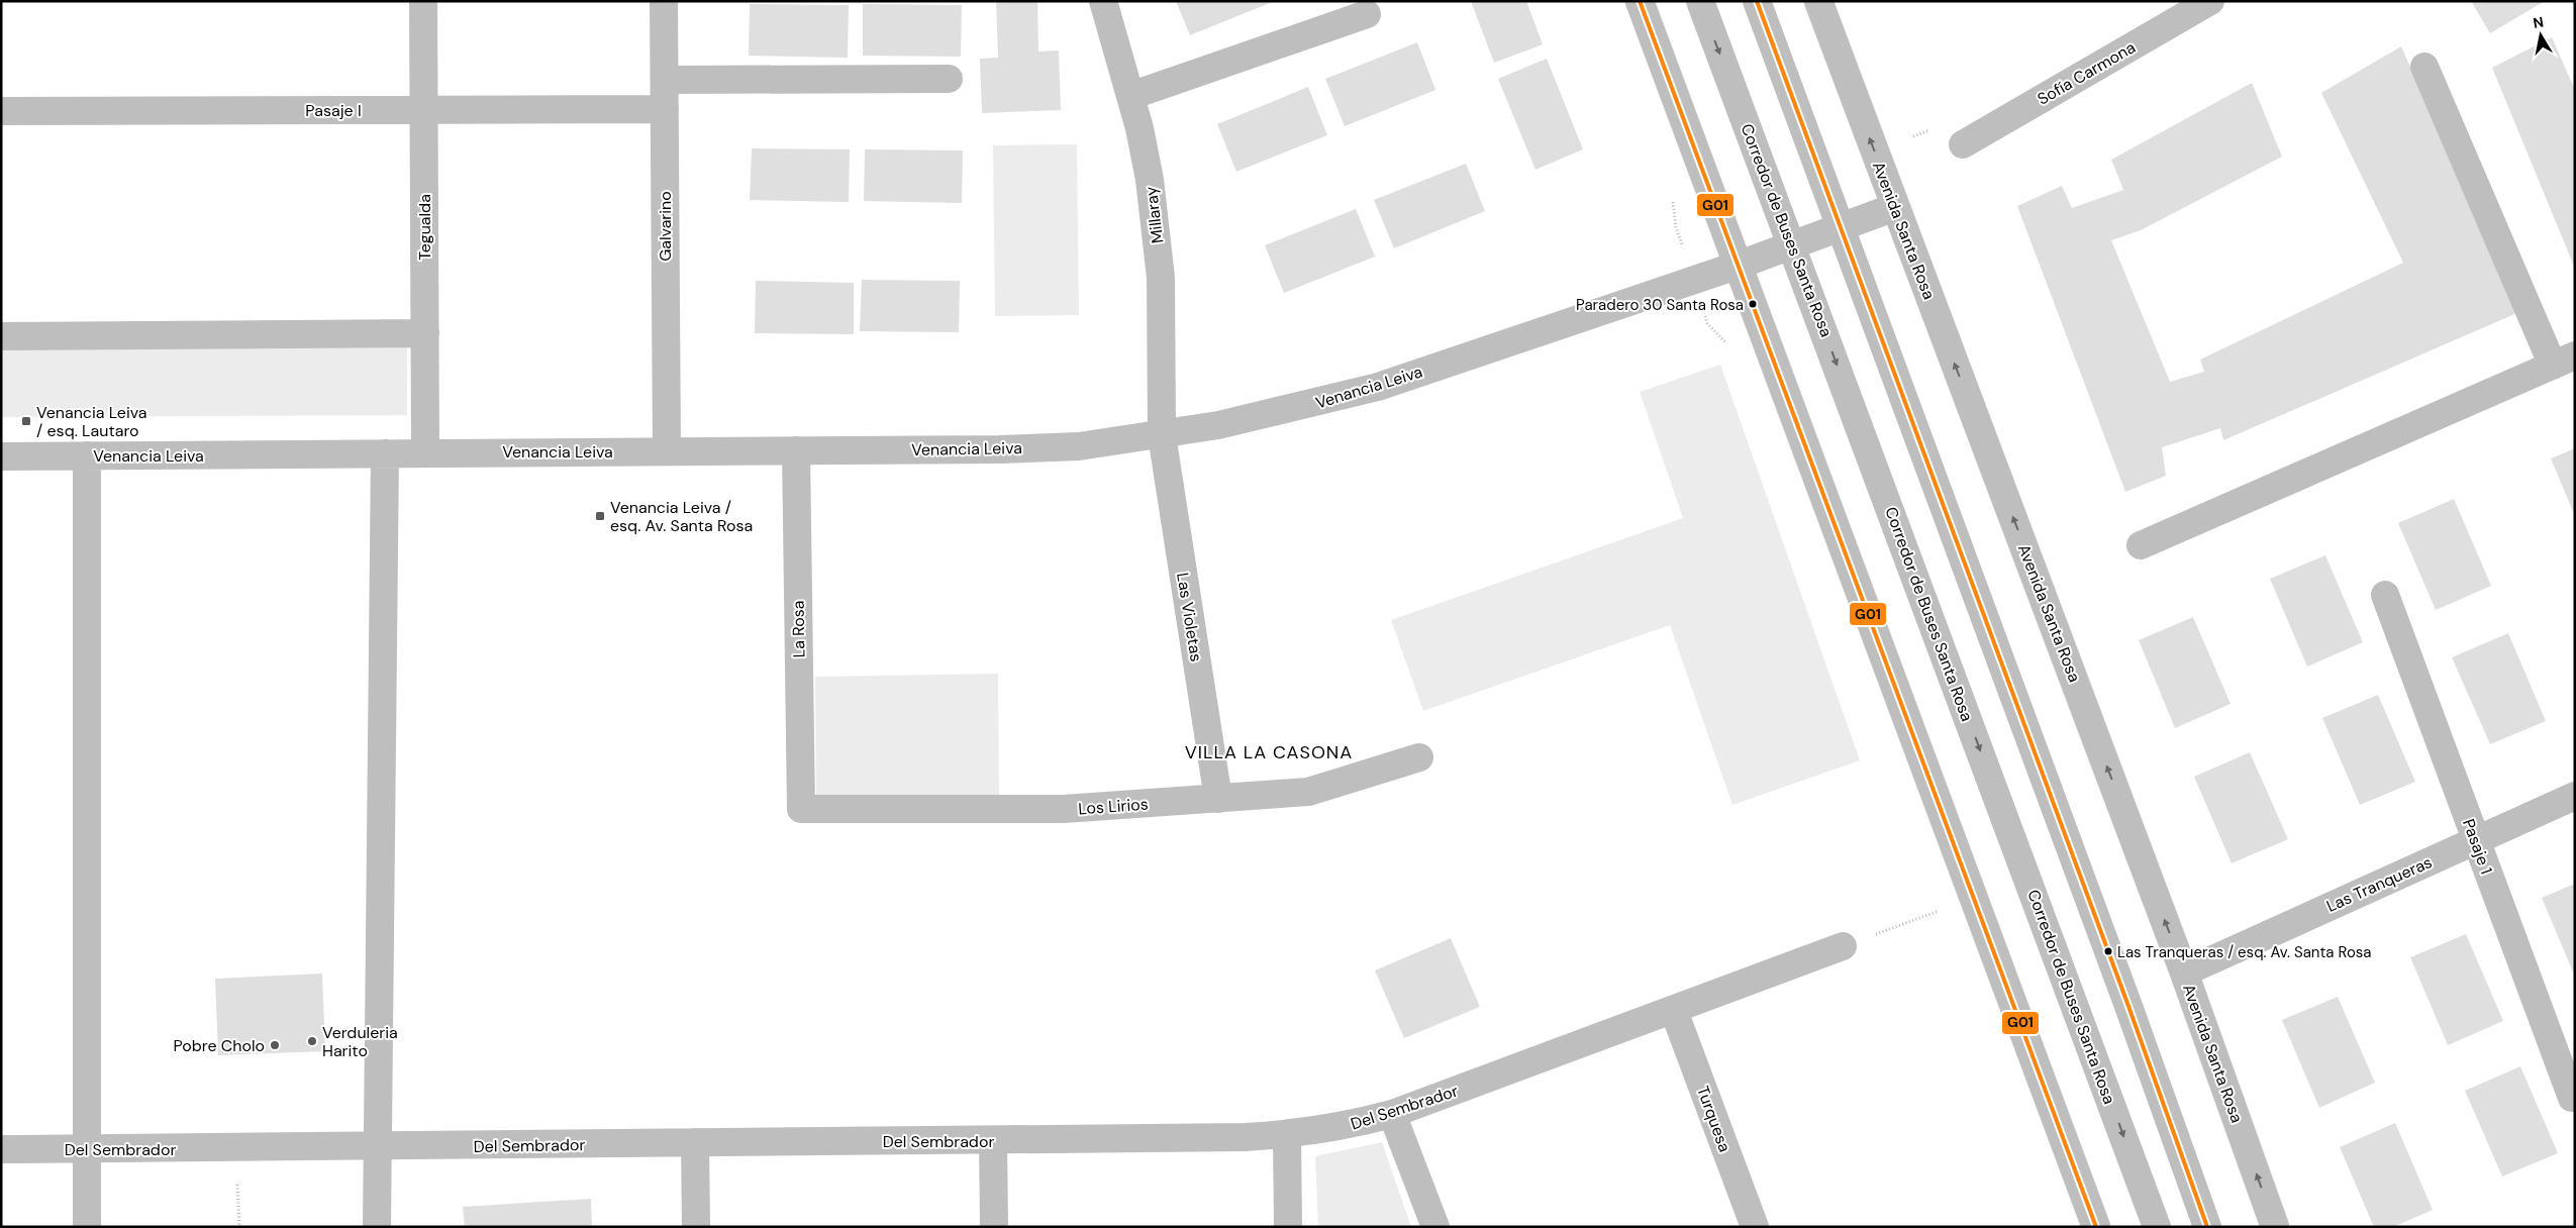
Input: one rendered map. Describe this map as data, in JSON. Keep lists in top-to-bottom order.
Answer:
{
  "streets": {
    "street": [
      "Sofía Carmona",
      "Pasaje I",
      "Millaray",
      "Galvarino",
      "Tegualda",
      "Corredor de Buses Santa Rosa",
      "Avenida Santa Rosa",
      "Venancia Leiva",
      "Las Violetas",
      "La Rosa",
      "Los Lirios",
      "Pasaje 1",
      "Las Tranqueras",
      "Del Sembrador",
      "Turquesa"
    ]
  },
  "crossings": [
    ["Pasaje I", "Galvarino"],
    ["Pasaje I", "Tegualda"],
    ["Millaray", "Venancia Leiva"],
    ["Millaray", "Las Violetas"],
    ["Galvarino", "Venancia Leiva"],
    ["Tegualda", "Venancia Leiva"],
    ["Corredor de Buses Santa Rosa", "Venancia Leiva"],
    ["Avenida Santa Rosa", "Venancia Leiva"],
    ["Avenida Santa Rosa", "Las Tranqueras"],
    ["Venancia Leiva", "Las Violetas"],
    ["Venancia Leiva", "La Rosa"],
    ["Las Violetas", "Los Lirios"],
    ["La Rosa", "Los Lirios"],
    ["Pasaje 1", "Las Tranqueras"],
    ["Del Sembrador", "Turquesa"]
  ],
  "districts": ["VILLA LA CASONA"],
  "places": {
    "other": [
      "Paradero 30 Santa Rosa",
      "Las Tranqueras / esq. Av. Santa Rosa",
      "Verduleria Harito",
      "Pobre Cholo"
    ],
    "transit": ["Venancia Leiva / esq. Lautaro", "Venancia Leiva / esq. Av. Santa Rosa"]
  },
  "lines": ["transit line G01"],
  "north": "top"
}
